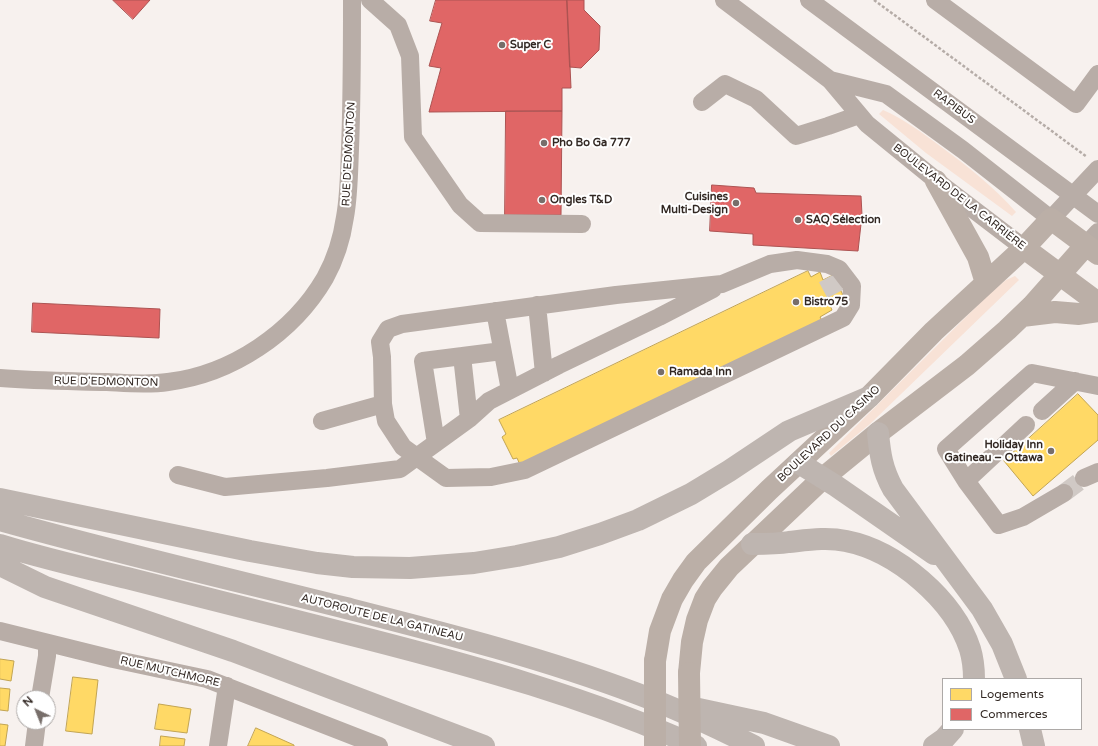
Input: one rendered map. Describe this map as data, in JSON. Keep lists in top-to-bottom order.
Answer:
{
  "streets": {
    "highway": ["AUTOROUTE DE LA GATINEAU"],
    "main road": ["BOULEVARD DE LA CARRIÈRE", "BOULEVARD DU CASINO"],
    "street": ["RAPIBUS", "RUE D'EDMONTON", "RUE MUTCHMORE"]
  },
  "crossings": [
    ["RAPIBUS", "BOULEVARD DU CASINO"],
    ["BOULEVARD DE LA CARRIÈRE", "BOULEVARD DU CASINO"]
  ],
  "places": [
    "Super C",
    "Pho Bo Ga 777",
    "Ongles T&D",
    "Cuisines Multi-Design",
    "SAQ Sélection",
    "Bistro75",
    "Ramada Inn",
    "Holiday Inn Gatineau – Ottawa"
  ],
  "legend": ["Logements", "Commerces"],
  "north": "top left"
}
